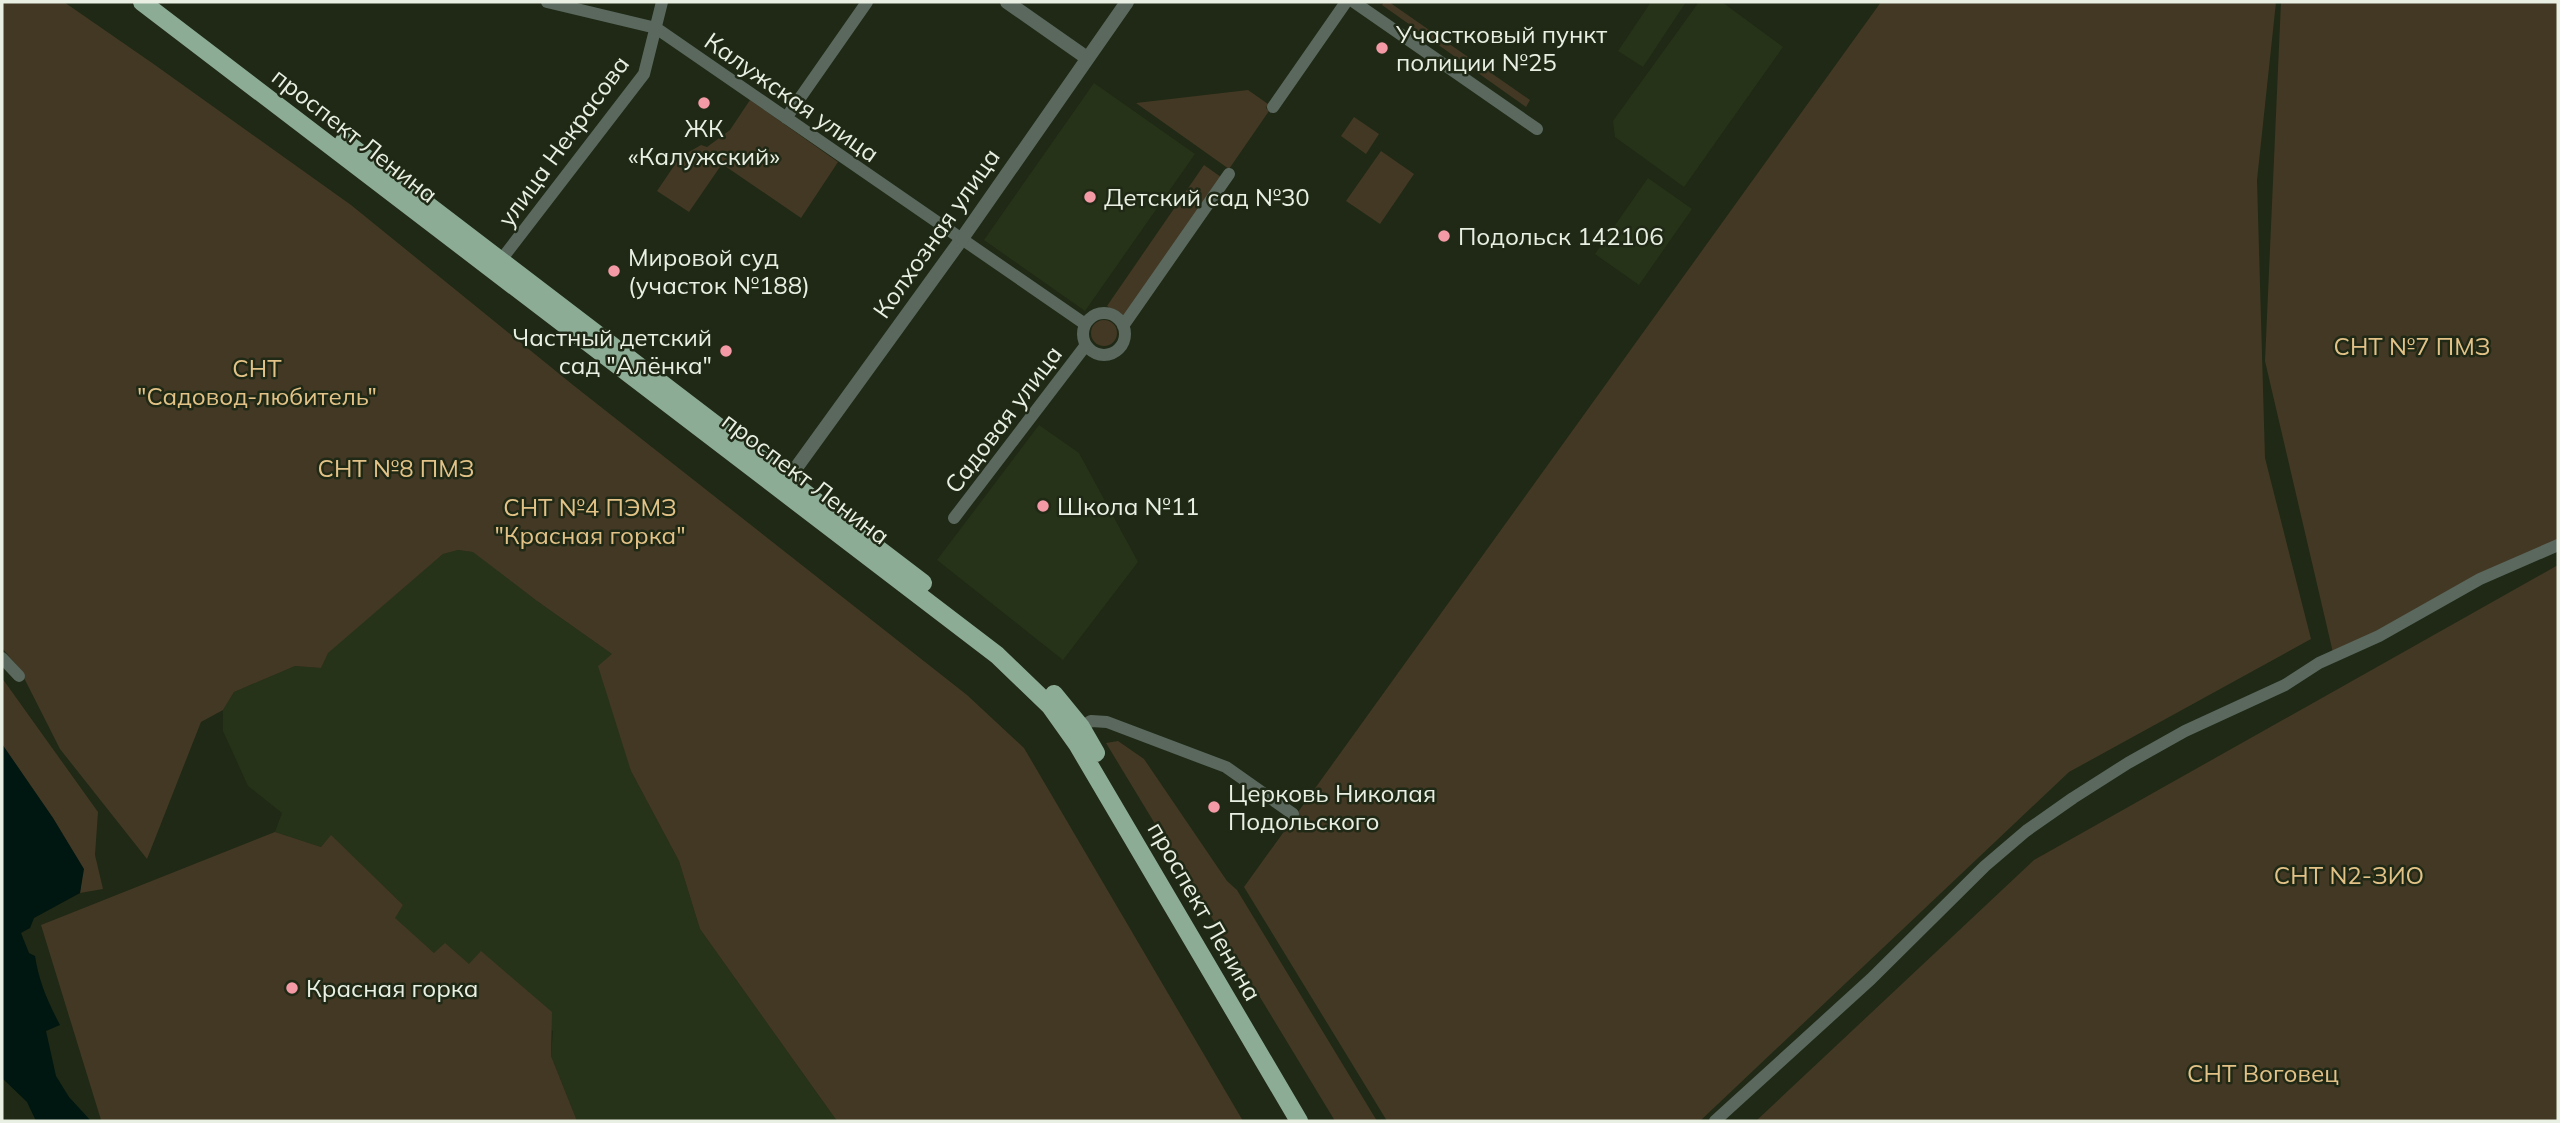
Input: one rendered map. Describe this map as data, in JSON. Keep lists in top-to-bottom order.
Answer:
{
  "streets": {
    "main road": ["проспект Ленина"],
    "street": [
      "Калужская улица",
      "улица Некрасова",
      "Колхозная улица",
      "Садовая улица"
    ]
  },
  "crossings": [
    ["Калужская улица", "улица Некрасова"],
    ["Калужская улица", "Колхозная улица"],
    ["Калужская улица", "Садовая улица"],
    ["проспект Ленина", "улица Некрасова"],
    ["проспект Ленина", "Колхозная улица"]
  ],
  "parks": [
    "СНТ №7 ПМЗ",
    "СНТ \"Садовод-любитель\"",
    "СНТ №8 ПМЗ",
    "СНТ №4 ПЭМЗ \"Красная горка\"",
    "СНТ N2-ЗИО",
    "СНТ Воговец"
  ],
  "places": [
    "Участковый пункт полиции №25",
    "ЖК «Калужский»",
    "Детский сад №30",
    "Подольск 142106",
    "Мировой суд (участок №188)",
    "Частный детский сад \"Алёнка\"",
    "Школа №11",
    "Церковь Николая Подольского",
    "Красная горка"
  ]
}
